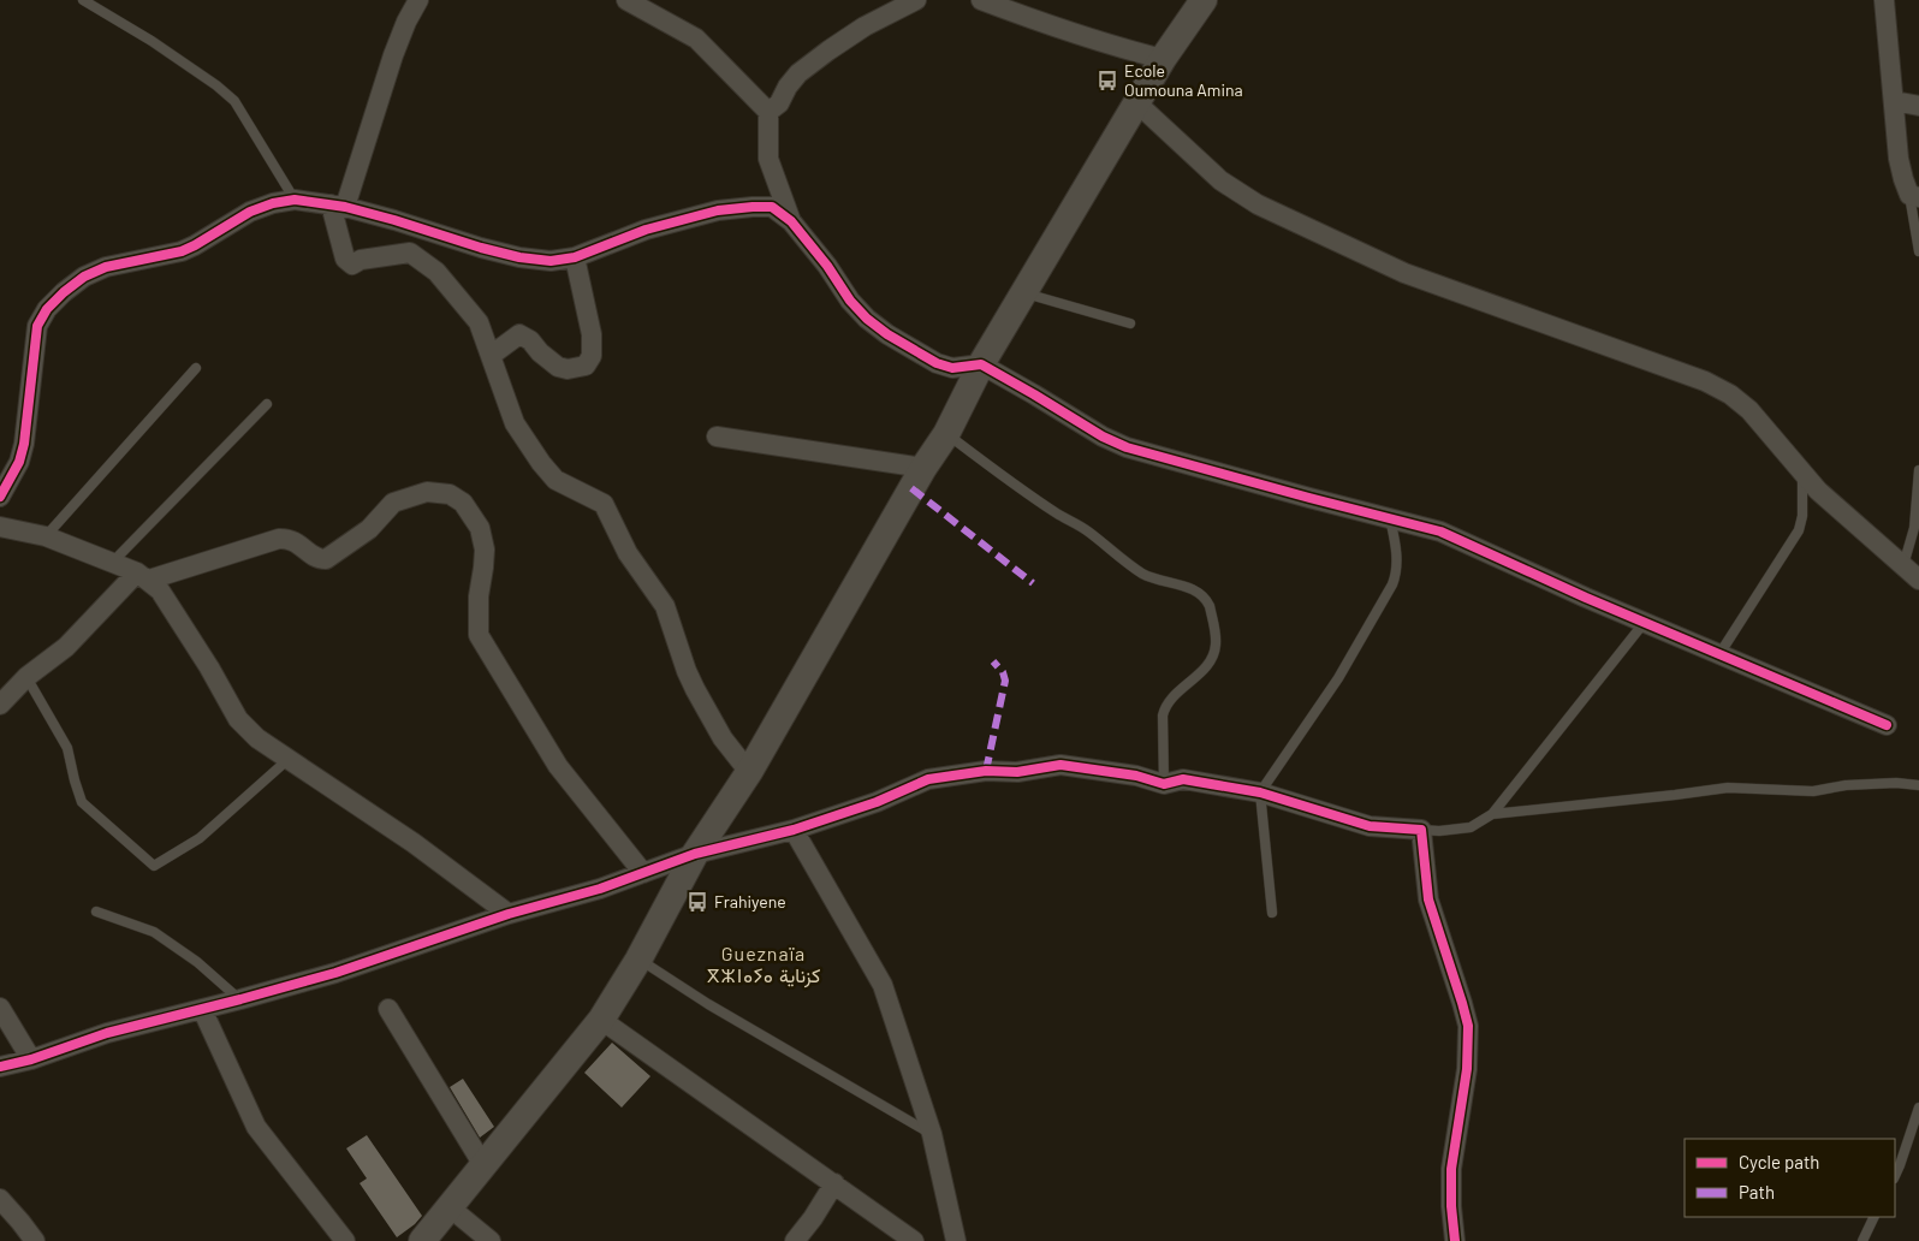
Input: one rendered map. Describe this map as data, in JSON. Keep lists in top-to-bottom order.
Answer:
{
  "districts": ["Gueznaïa ⴳⵣⵏⴰⵢⴰ كزناية"],
  "places": {
    "bus stop": ["Ecole Oumouna Amina", "Frahiyene"]
  },
  "legend": ["Cycle path", "Path"]
}
